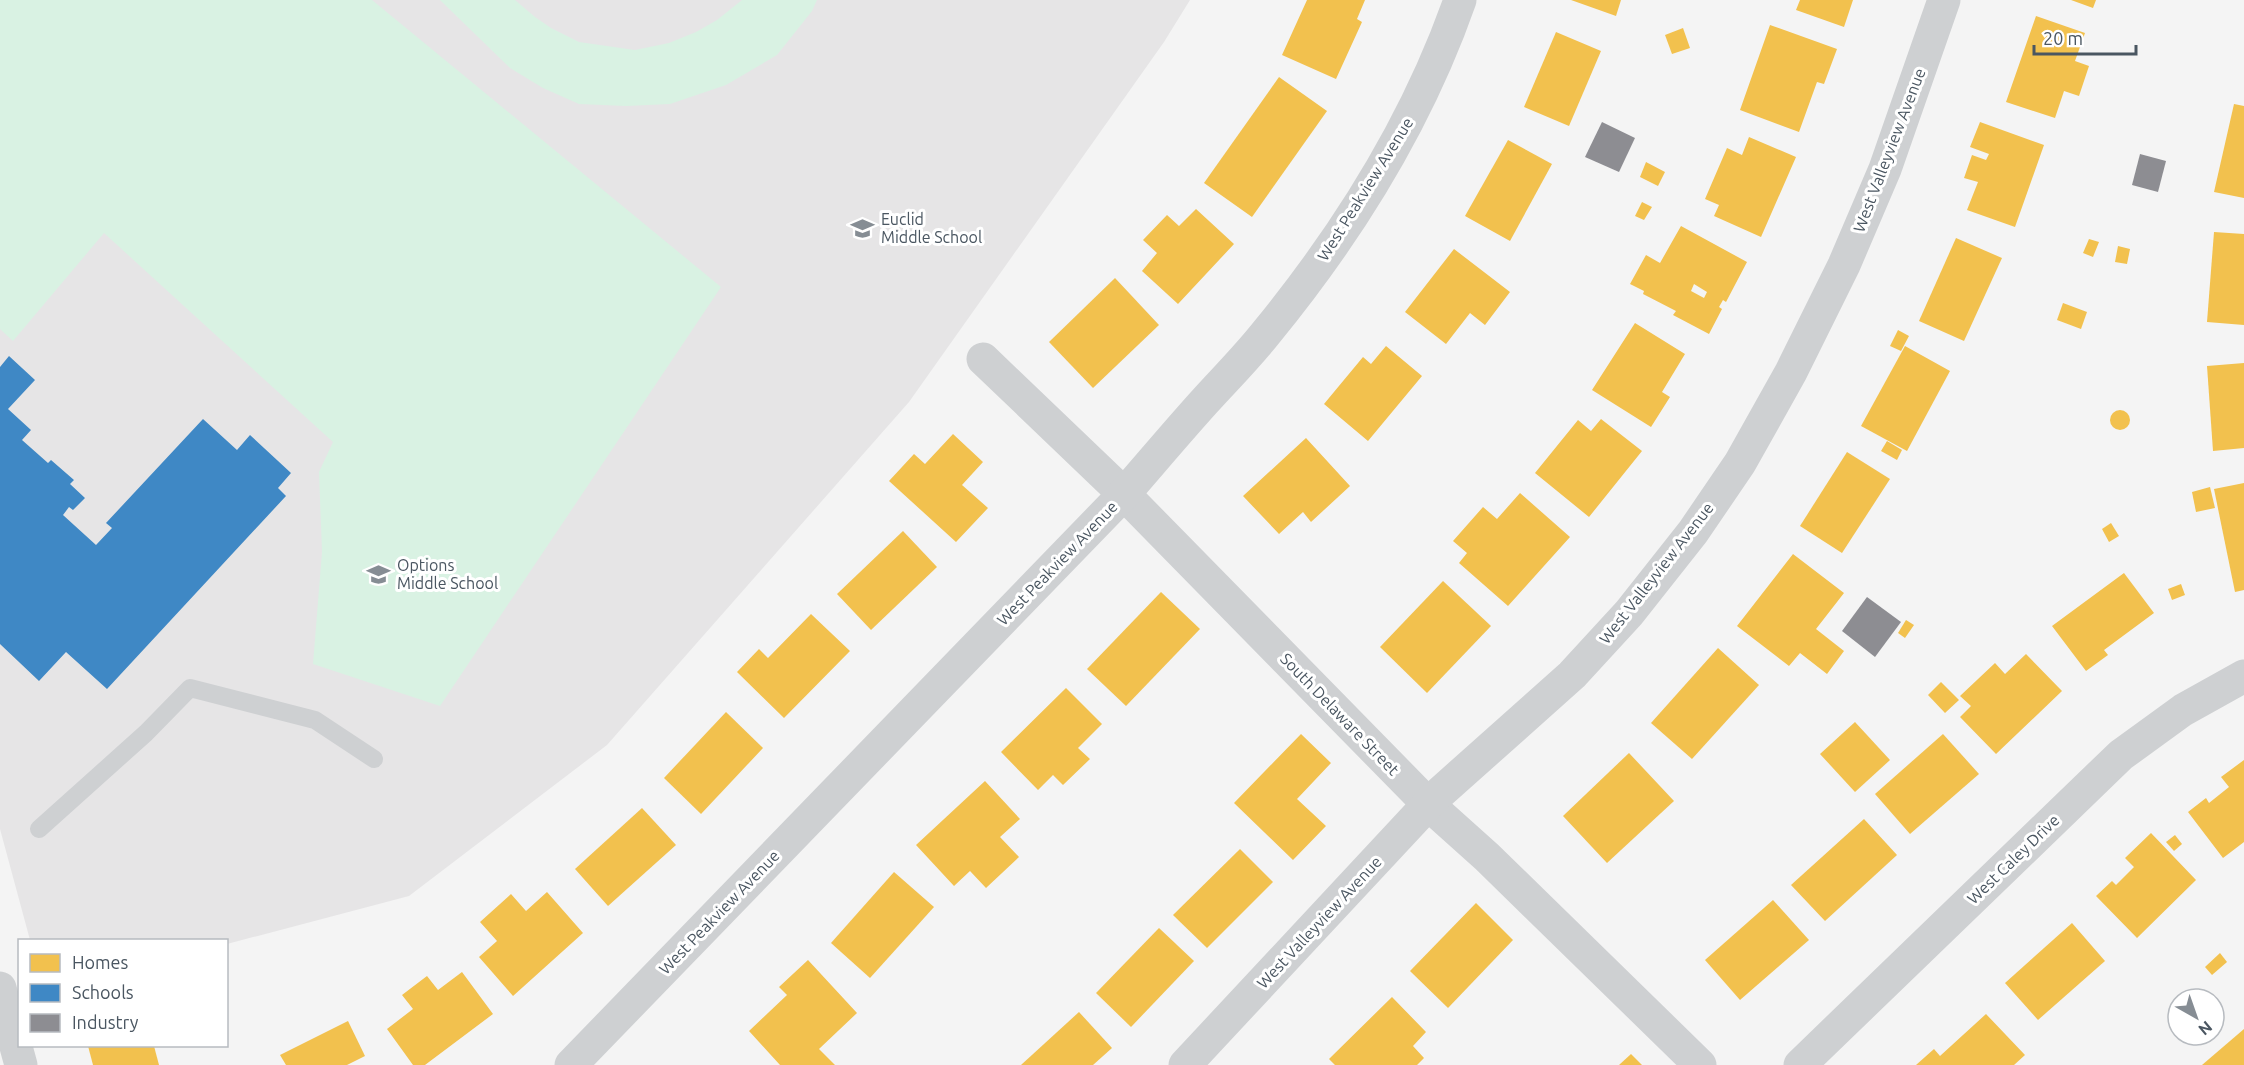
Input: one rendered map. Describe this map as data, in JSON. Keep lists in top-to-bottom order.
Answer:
{
  "streets": {
    "street": [
      "West Valleyview Avenue",
      "West Peakview Avenue",
      "South Delaware Street",
      "West Caley Drive"
    ]
  },
  "crossings": [
    ["West Valleyview Avenue", "South Delaware Street"],
    ["West Peakview Avenue", "South Delaware Street"]
  ],
  "places": {
    "school or university": ["Euclid Middle School", "Options Middle School"]
  },
  "legend": ["Homes", "Schools", "Industry"],
  "scale_bar": "20 m",
  "north": "bottom right"
}
